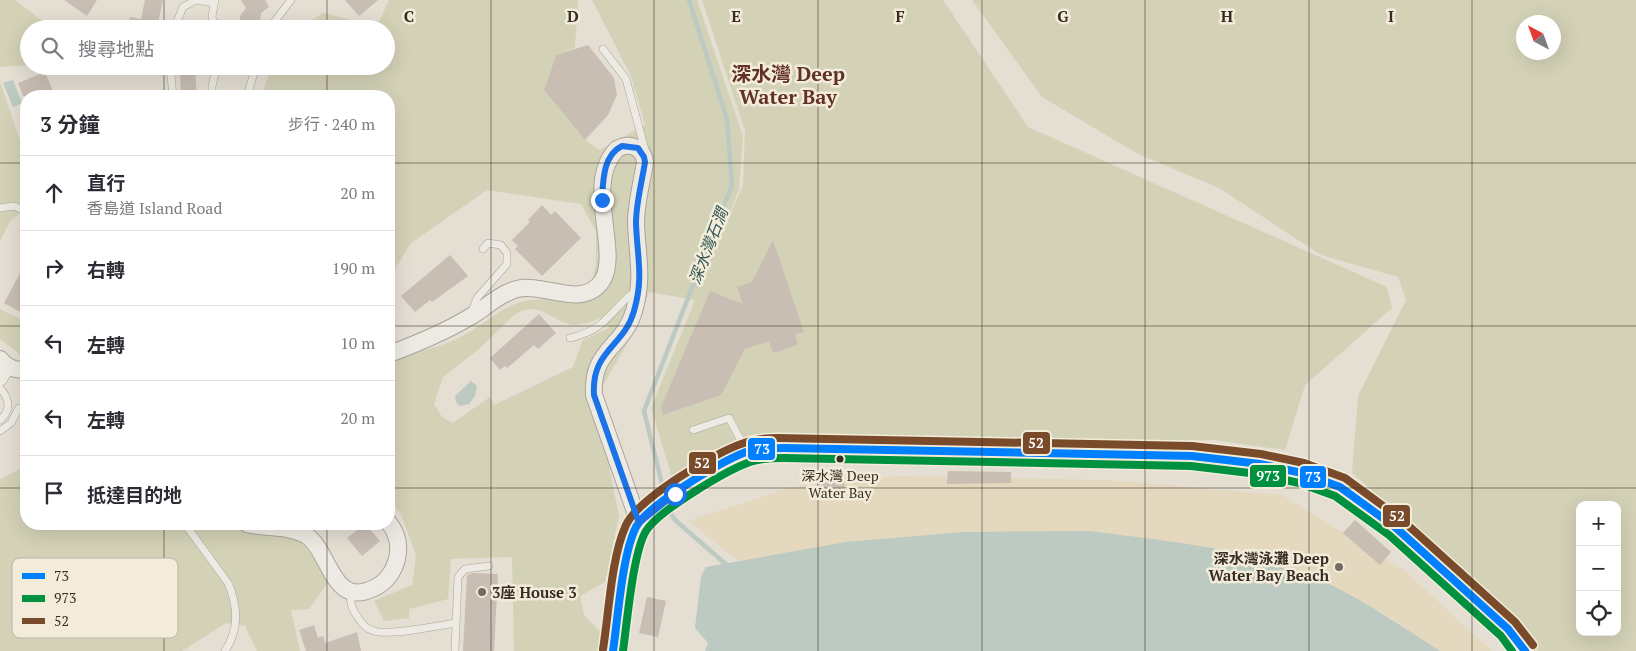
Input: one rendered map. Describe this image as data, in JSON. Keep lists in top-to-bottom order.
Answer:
{
  "districts": ["深水灣 Deep Water Bay"],
  "water": ["深水灣石澗"],
  "places": ["深水灣 Deep Water Bay", "深水灣泳灘 Deep Water Bay Beach", "3座 House 3"],
  "lines": ["transit line 52", "transit line 73", "transit line 973"],
  "legend": ["73", "973", "52"],
  "north": "top left",
  "page": {
    "search": "搜尋地點",
    "heading": ["3 分鐘", "步行 · 240 m"],
    "list": [
      ["直行", "香島道 Island Road", "20 m"],
      ["右轉", "190 m"],
      ["左轉", "10 m"],
      ["左轉", "20 m"],
      "抵達目的地"
    ],
    "map_buttons": ["+", "−"]
  },
  "grid": {
    "columns": [
      "C",
      "D",
      "E",
      "F",
      "G",
      "H",
      "I"
    ]
  }
}
